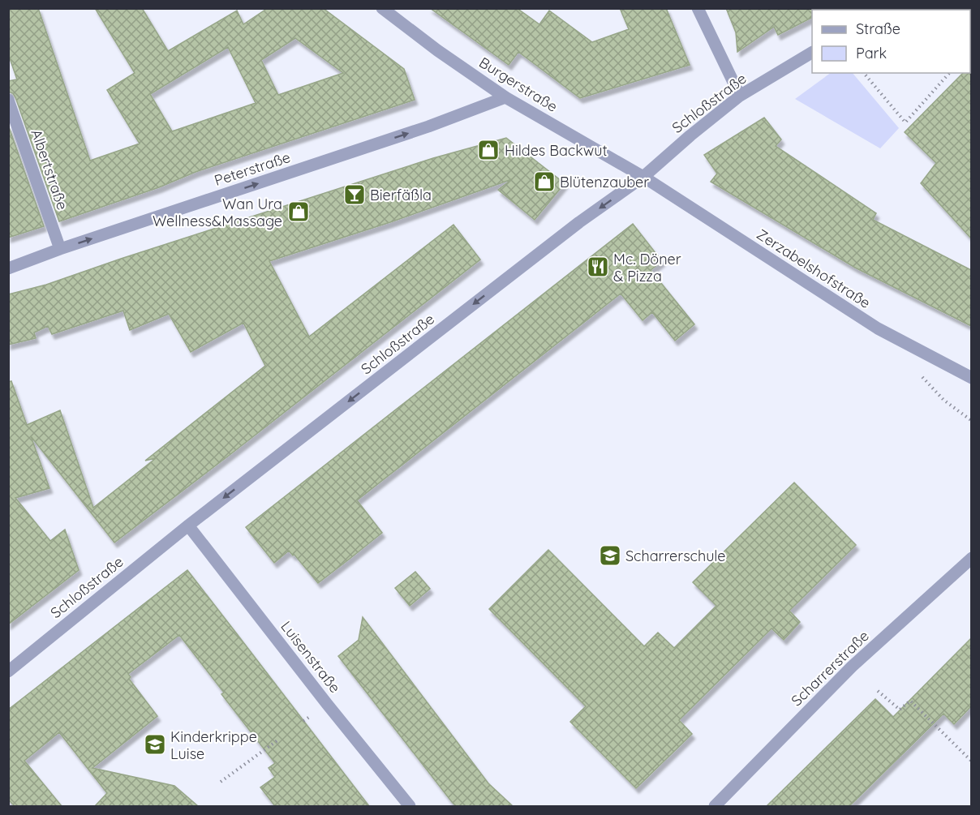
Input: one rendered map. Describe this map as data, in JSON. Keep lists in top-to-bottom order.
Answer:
{
  "streets": {
    "street": [
      "Burgerstraße",
      "Schloßstraße",
      "Peterstraße",
      "Albertstraße",
      "Zerzabelshofstraße",
      "Luisenstraße",
      "Scharrerstraße"
    ]
  },
  "crossings": [
    ["Burgerstraße", "Schloßstraße"],
    ["Burgerstraße", "Peterstraße"],
    ["Burgerstraße", "Zerzabelshofstraße"],
    ["Schloßstraße", "Zerzabelshofstraße"],
    ["Schloßstraße", "Luisenstraße"],
    ["Peterstraße", "Albertstraße"]
  ],
  "one_way": ["Schloßstraße", "Peterstraße"],
  "places": {
    "shop": ["Hildes Backwut", "Blütenzauber", "Wan Ura Wellness&Massage"],
    "bar": ["Bierfäßla"],
    "restaurant": ["Mc. Döner & Pizza"],
    "school or university": ["Scharrerschule", "Kinderkrippe Luise"]
  },
  "legend": ["Straße", "Park"]
}
